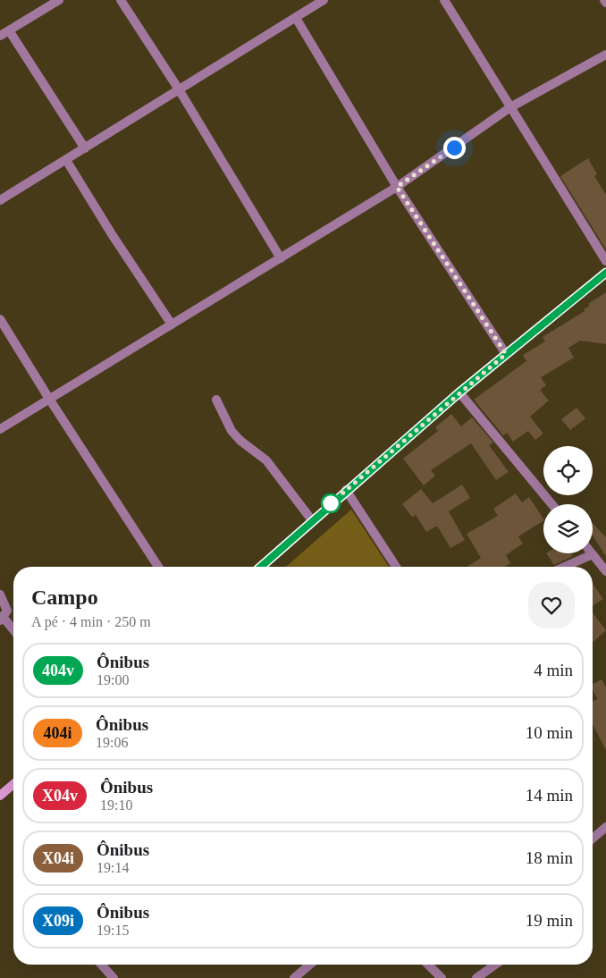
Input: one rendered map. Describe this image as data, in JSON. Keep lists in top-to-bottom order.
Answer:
{
  "lines": ["bus line 404v"],
  "page": {
    "heading": ["Campo", "A pé · 4 min · 250 m"],
    "list": [
      {
        "mark": "404v",
        "name": "Ônibus",
        "note": "19:00",
        "value": "4 min"
      },
      {
        "mark": "404i",
        "name": "Ônibus",
        "note": "19:06",
        "value": "10 min"
      },
      {
        "mark": "X04v",
        "name": "Ônibus",
        "note": "19:10",
        "value": "14 min"
      },
      {
        "mark": "X04i",
        "name": "Ônibus",
        "note": "19:14",
        "value": "18 min"
      },
      {
        "mark": "X09i",
        "name": "Ônibus",
        "note": "19:15",
        "value": "19 min"
      }
    ]
  }
}
